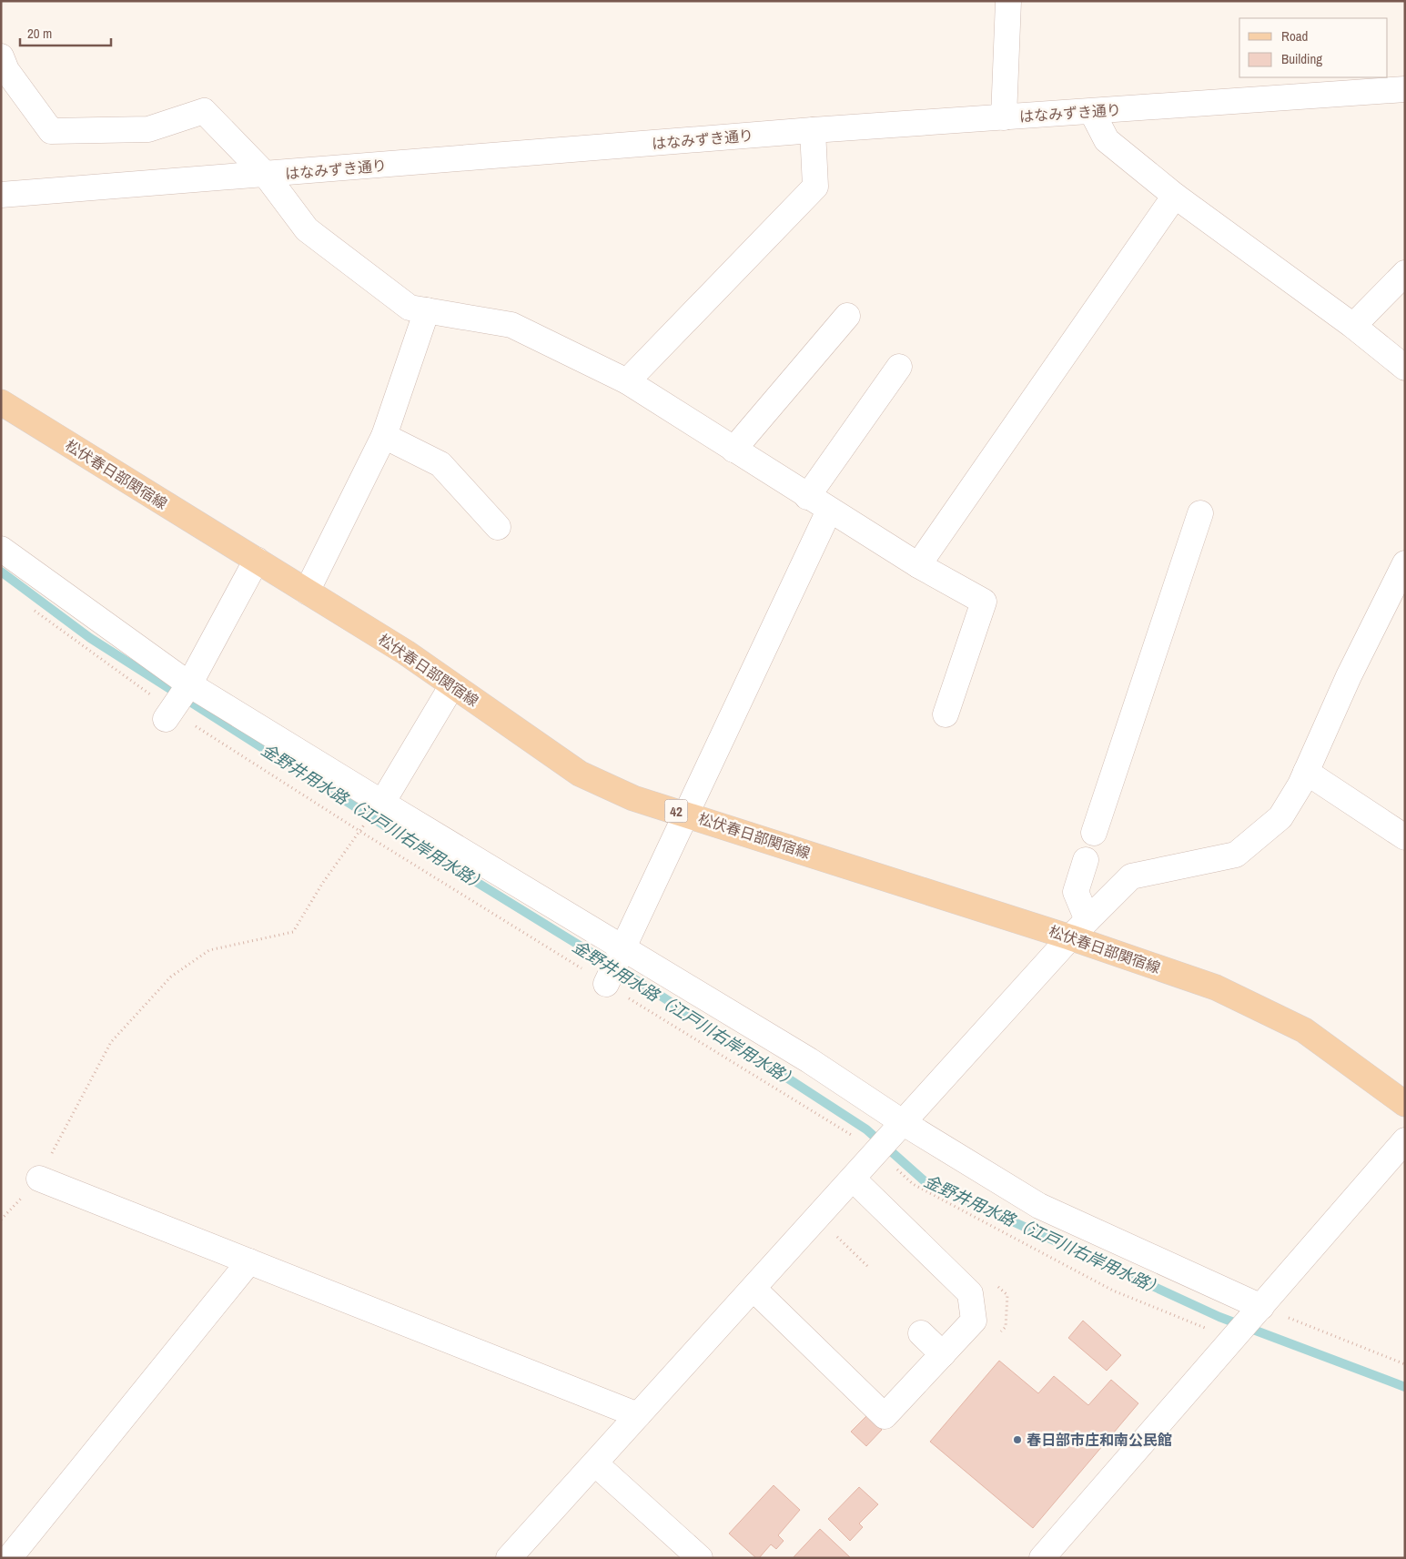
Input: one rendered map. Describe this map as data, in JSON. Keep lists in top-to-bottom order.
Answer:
{
  "streets": {
    "main road": ["松伏春日部関宿線", "42"],
    "street": ["はなみずき通り"]
  },
  "water": ["金野井用水路（江戸川右岸用水路）"],
  "places": ["春日部市庄和南公民館"],
  "legend": ["Road", "Building"],
  "scale_bar": "20 m"
}
